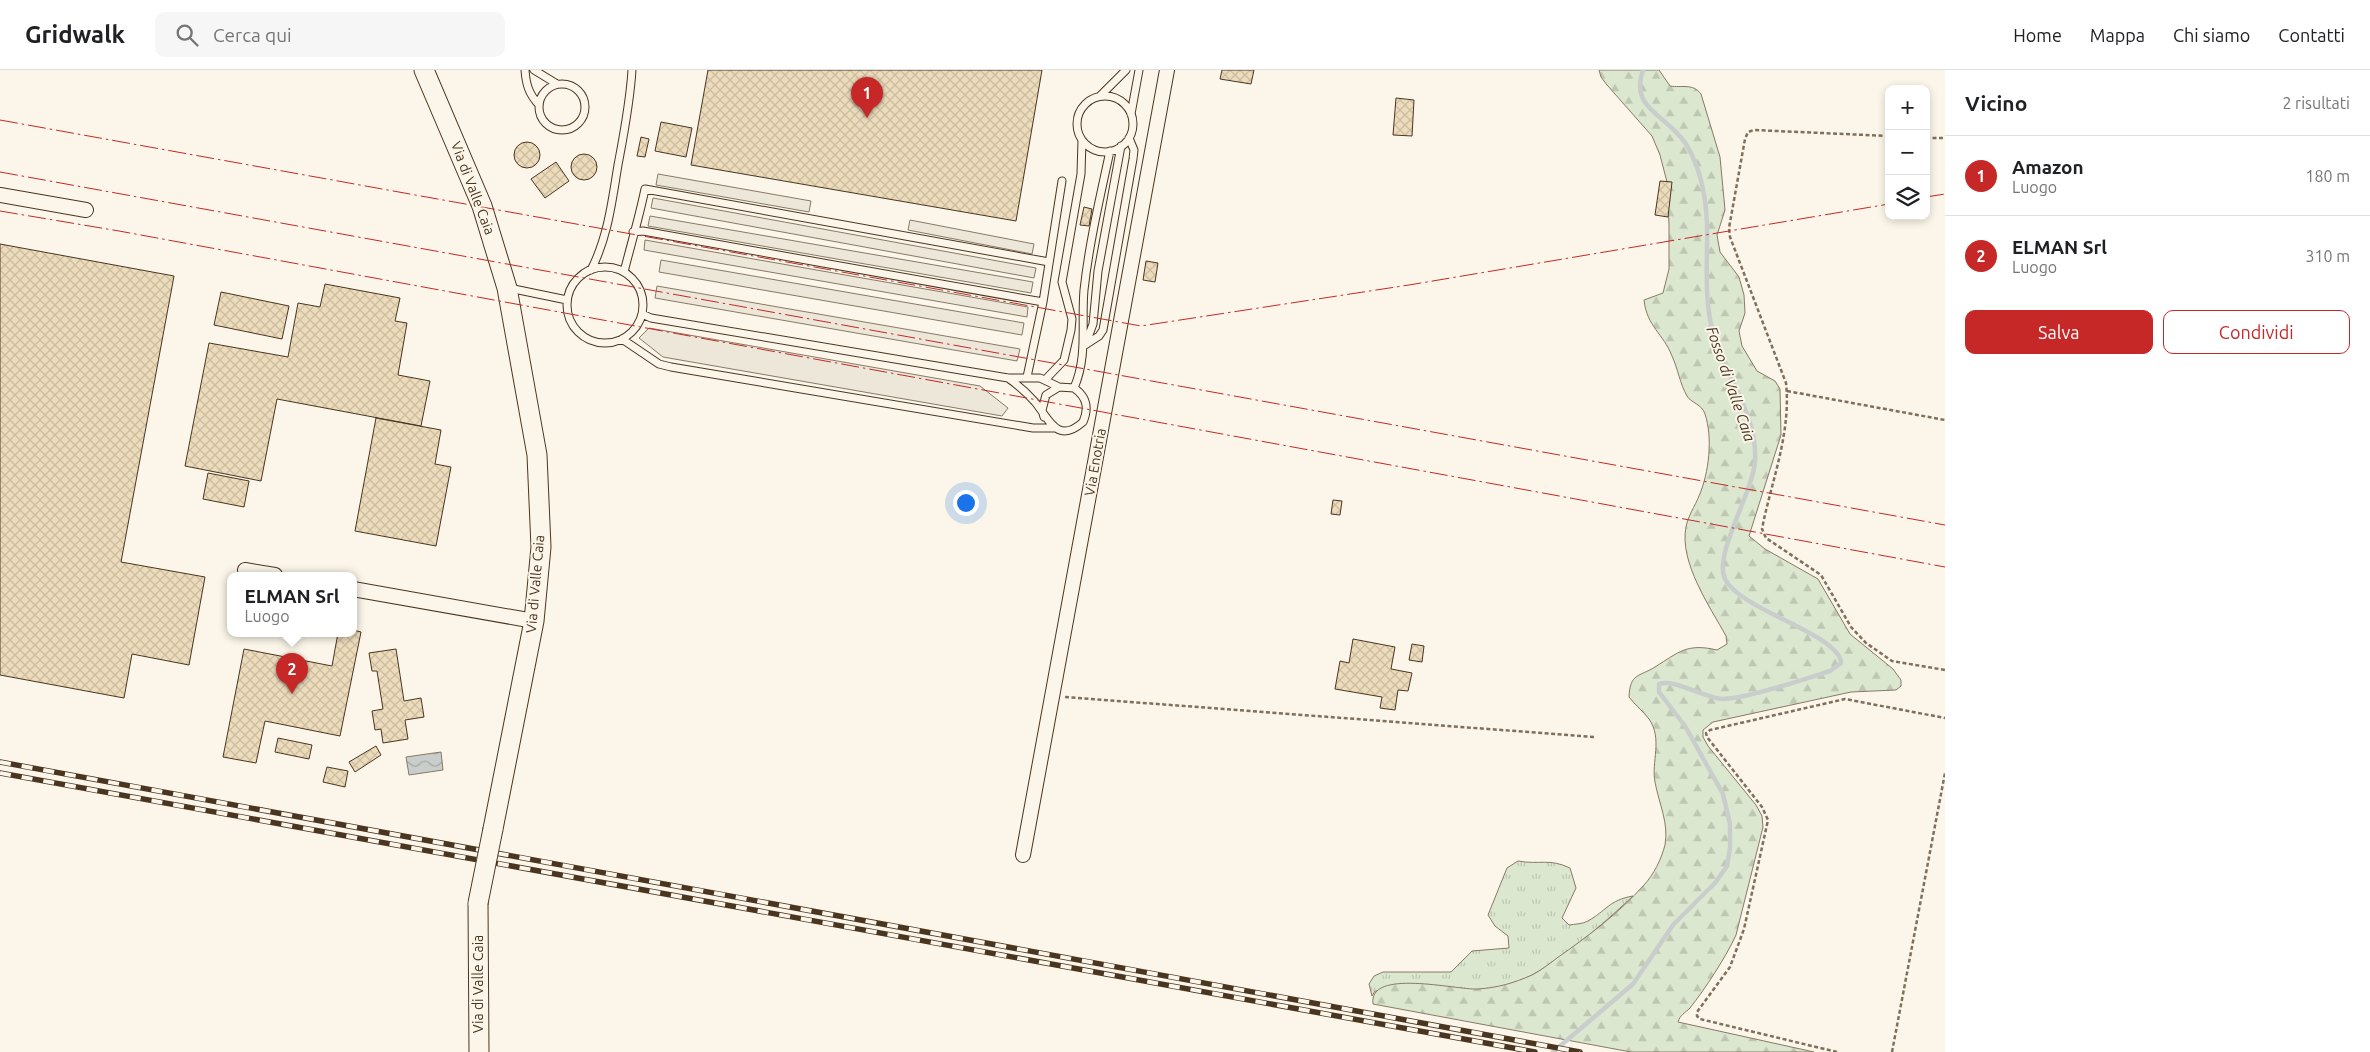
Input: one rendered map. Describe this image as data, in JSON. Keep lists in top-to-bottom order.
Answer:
{
  "streets": {
    "street": ["Via di Valle Caia", "Via Enotria"]
  },
  "water": ["Fosso di Valle Caia"],
  "page": {
    "header": "Gridwalk",
    "search": "Cerca qui",
    "nav": [
      "Home",
      "Mappa",
      "Chi siamo",
      "Contatti"
    ],
    "heading": ["Vicino", "2 risultati"],
    "pins": ["1", "2"],
    "map_buttons": ["+", "−"],
    "list": [
      {
        "mark": "1",
        "name": "Amazon",
        "note": "Luogo",
        "value": "180 m"
      },
      {
        "mark": "2",
        "name": "ELMAN Srl",
        "note": "Luogo",
        "value": "310 m"
      }
    ],
    "buttons": ["Salva", "Condividi"],
    "popup": ["ELMAN Srl", "Luogo"]
  }
}
